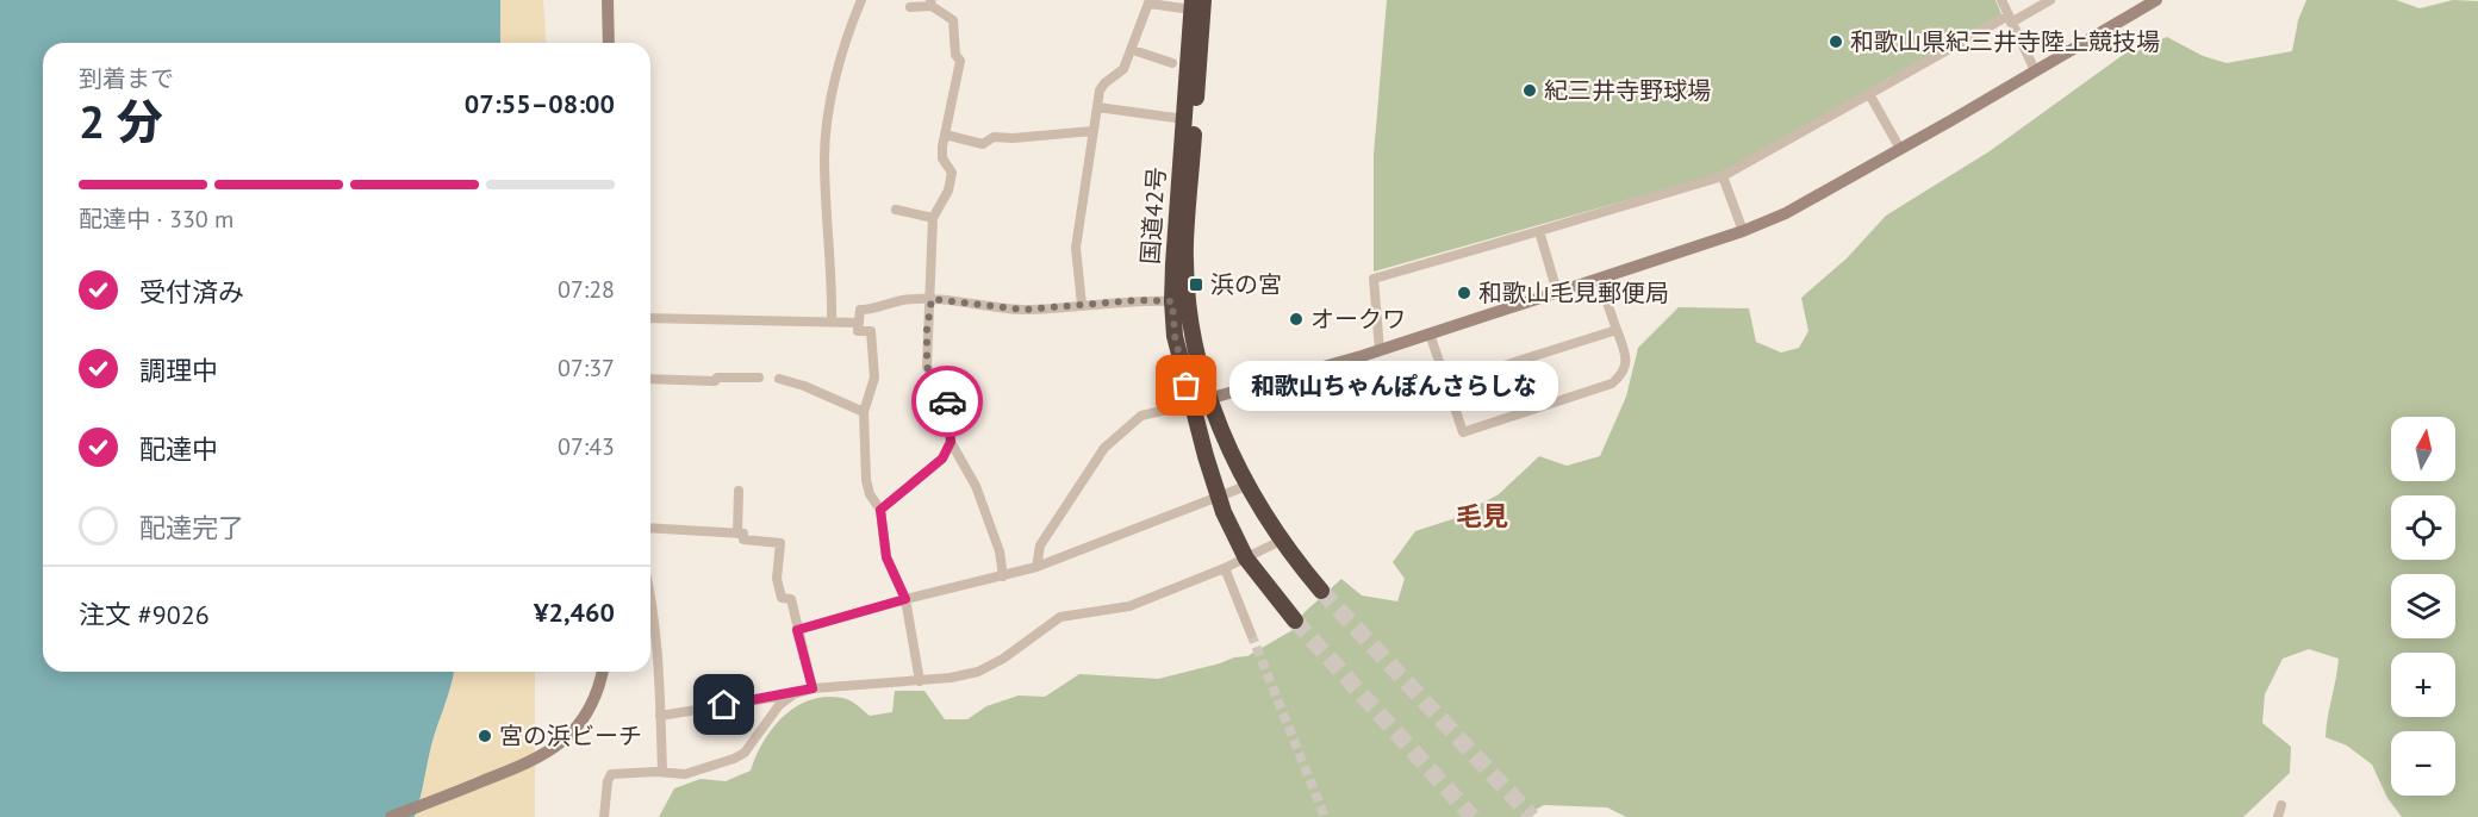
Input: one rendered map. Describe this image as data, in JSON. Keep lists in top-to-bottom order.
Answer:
{
  "streets": {
    "highway": ["国道42号"]
  },
  "districts": ["毛見"],
  "places": {
    "other": [
      "和歌山県紀三井寺陸上競技場",
      "紀三井寺野球場",
      "和歌山毛見郵便局",
      "オークワ",
      "和歌山ちゃんぽんさらしな",
      "宮の浜ビーチ"
    ],
    "transit": ["浜の宮"]
  },
  "north": "top",
  "page": {
    "heading": ["2 分", "到着まで", "07:55–08:00"],
    "panel": ["注文 #9026", "¥2,460"],
    "bar": "配達中 · 330 m",
    "list": [
      ["受付済み", "07:28"],
      ["調理中", "07:37"],
      ["配達中", "07:43"],
      "配達完了"
    ],
    "bubble": "和歌山ちゃんぽんさらしな",
    "map_buttons": ["+", "−"]
  }
}
